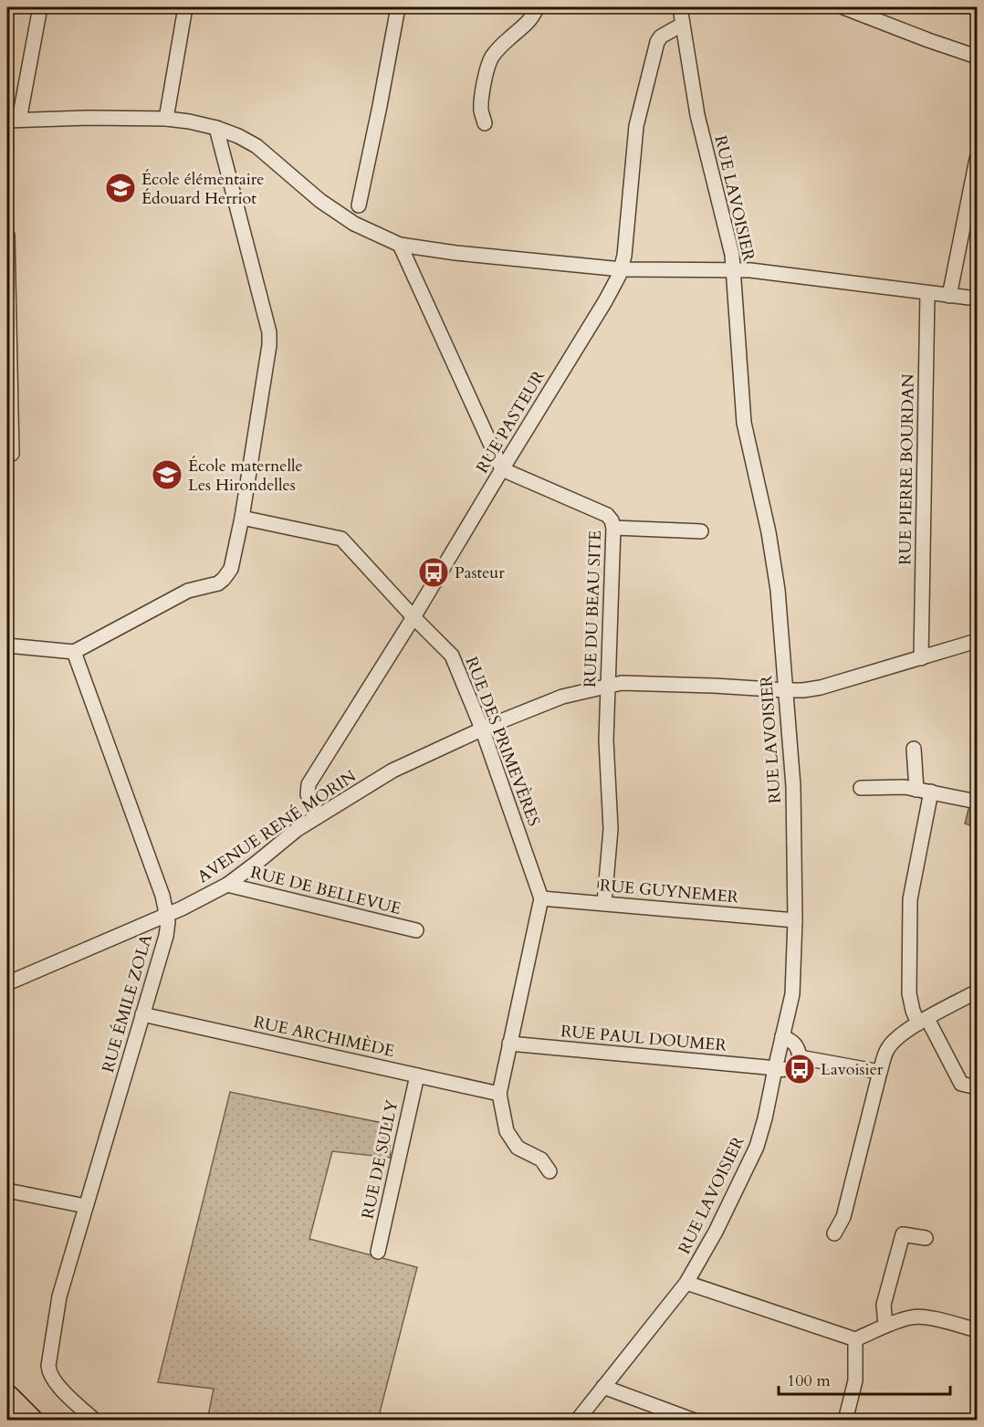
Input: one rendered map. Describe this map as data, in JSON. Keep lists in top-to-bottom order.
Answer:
{
  "streets": {
    "street": [
      "RUE LAVOISIER",
      "RUE PASTEUR",
      "RUE PIERRE BOURDAN",
      "RUE DU BEAU SITE",
      "RUE DES PRIMEVÈRES",
      "AVENUE RENÉ MORIN",
      "RUE DE BELLEVUE",
      "RUE GUYNEMER",
      "RUE ÉMILE ZOLA",
      "RUE ARCHIMÈDE",
      "RUE PAUL DOUMER",
      "RUE DE SULLY"
    ]
  },
  "crossings": [
    ["RUE LAVOISIER", "RUE PASTEUR"],
    ["RUE LAVOISIER", "AVENUE RENÉ MORIN"],
    ["RUE LAVOISIER", "RUE GUYNEMER"],
    ["RUE LAVOISIER", "RUE PAUL DOUMER"],
    ["RUE PASTEUR", "RUE DU BEAU SITE"],
    ["RUE PASTEUR", "RUE DES PRIMEVÈRES"],
    ["RUE PASTEUR", "AVENUE RENÉ MORIN"],
    ["RUE PIERRE BOURDAN", "AVENUE RENÉ MORIN"],
    ["RUE DU BEAU SITE", "AVENUE RENÉ MORIN"],
    ["RUE DU BEAU SITE", "RUE GUYNEMER"],
    ["RUE DES PRIMEVÈRES", "AVENUE RENÉ MORIN"],
    ["RUE DES PRIMEVÈRES", "RUE GUYNEMER"],
    ["AVENUE RENÉ MORIN", "RUE DE BELLEVUE"],
    ["AVENUE RENÉ MORIN", "RUE ÉMILE ZOLA"],
    ["RUE ÉMILE ZOLA", "RUE ARCHIMÈDE"],
    ["RUE ARCHIMÈDE", "RUE DE SULLY"]
  ],
  "places": {
    "school or university": ["École élémentaire Édouard Herriot", "École maternelle Les Hirondelles"],
    "bus stop": ["Pasteur", "Lavoisier"]
  },
  "scale_bar": "100 m"
}
